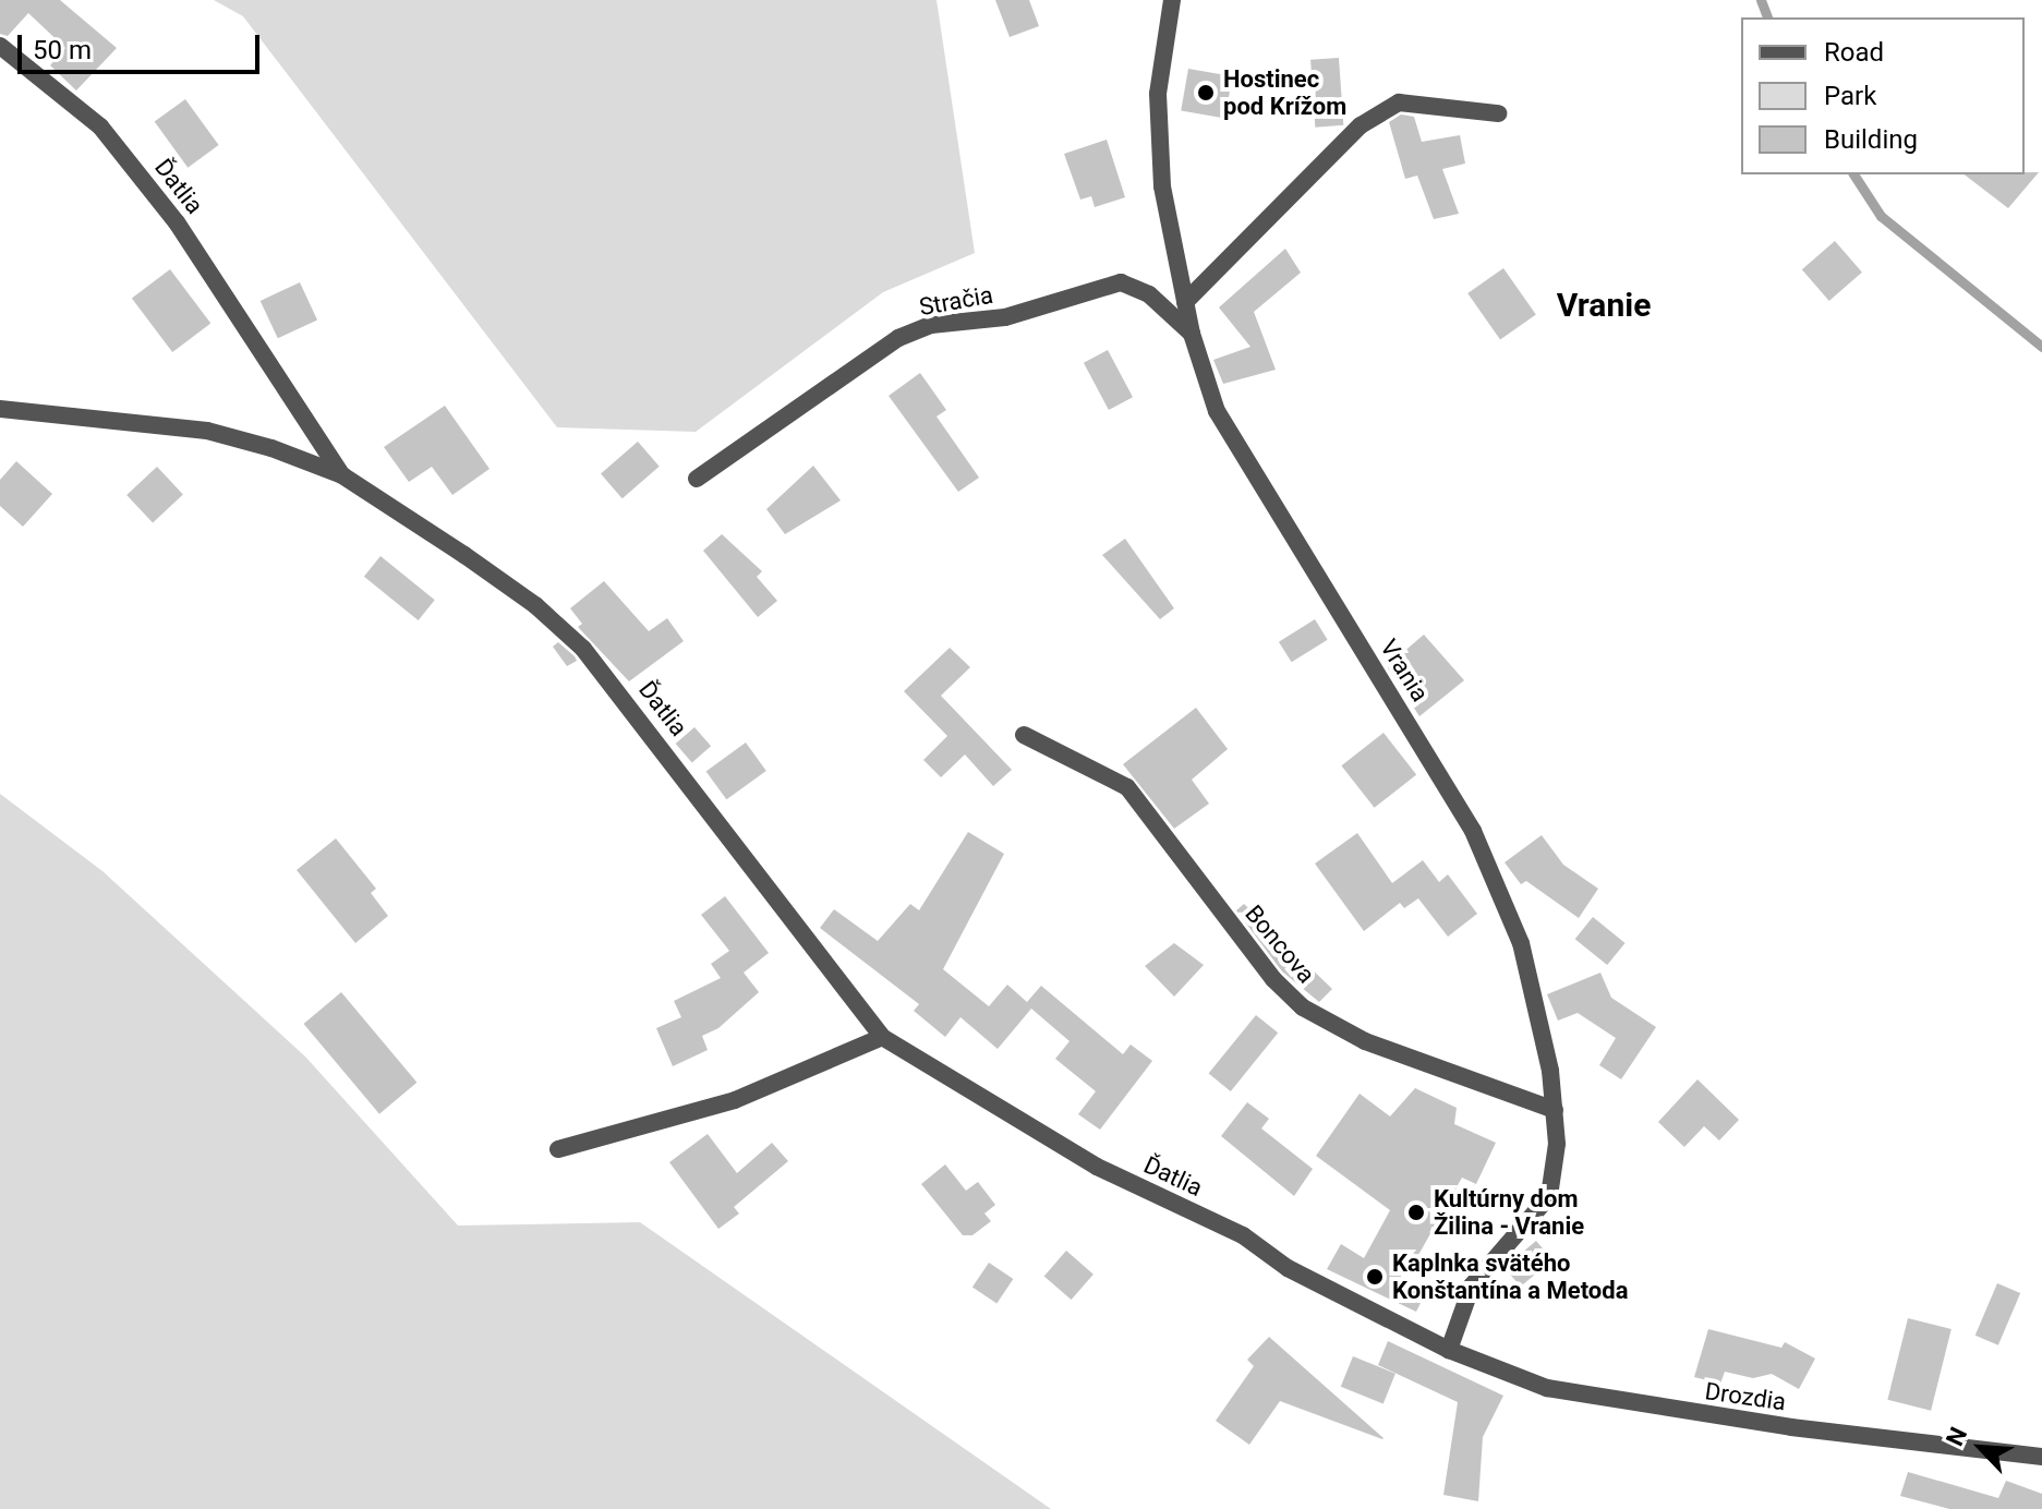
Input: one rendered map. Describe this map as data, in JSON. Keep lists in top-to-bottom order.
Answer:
{
  "streets": {
    "street": [
      "Ďatlia",
      "Stračia",
      "Vrania",
      "Boncova",
      "Drozdia"
    ]
  },
  "crossings": [
    ["Ďatlia", "Vrania"],
    ["Ďatlia", "Drozdia"],
    ["Stračia", "Vrania"],
    ["Vrania", "Boncova"],
    ["Vrania", "Drozdia"]
  ],
  "districts": ["Vranie"],
  "places": ["Hostinec pod Krížom", "Kultúrny dom Žilina - Vranie", "Kaplnka svätého Konštantína a Metoda"],
  "legend": ["Road", "Park", "Building"],
  "scale_bar": "50 m",
  "north": "top left"
}
